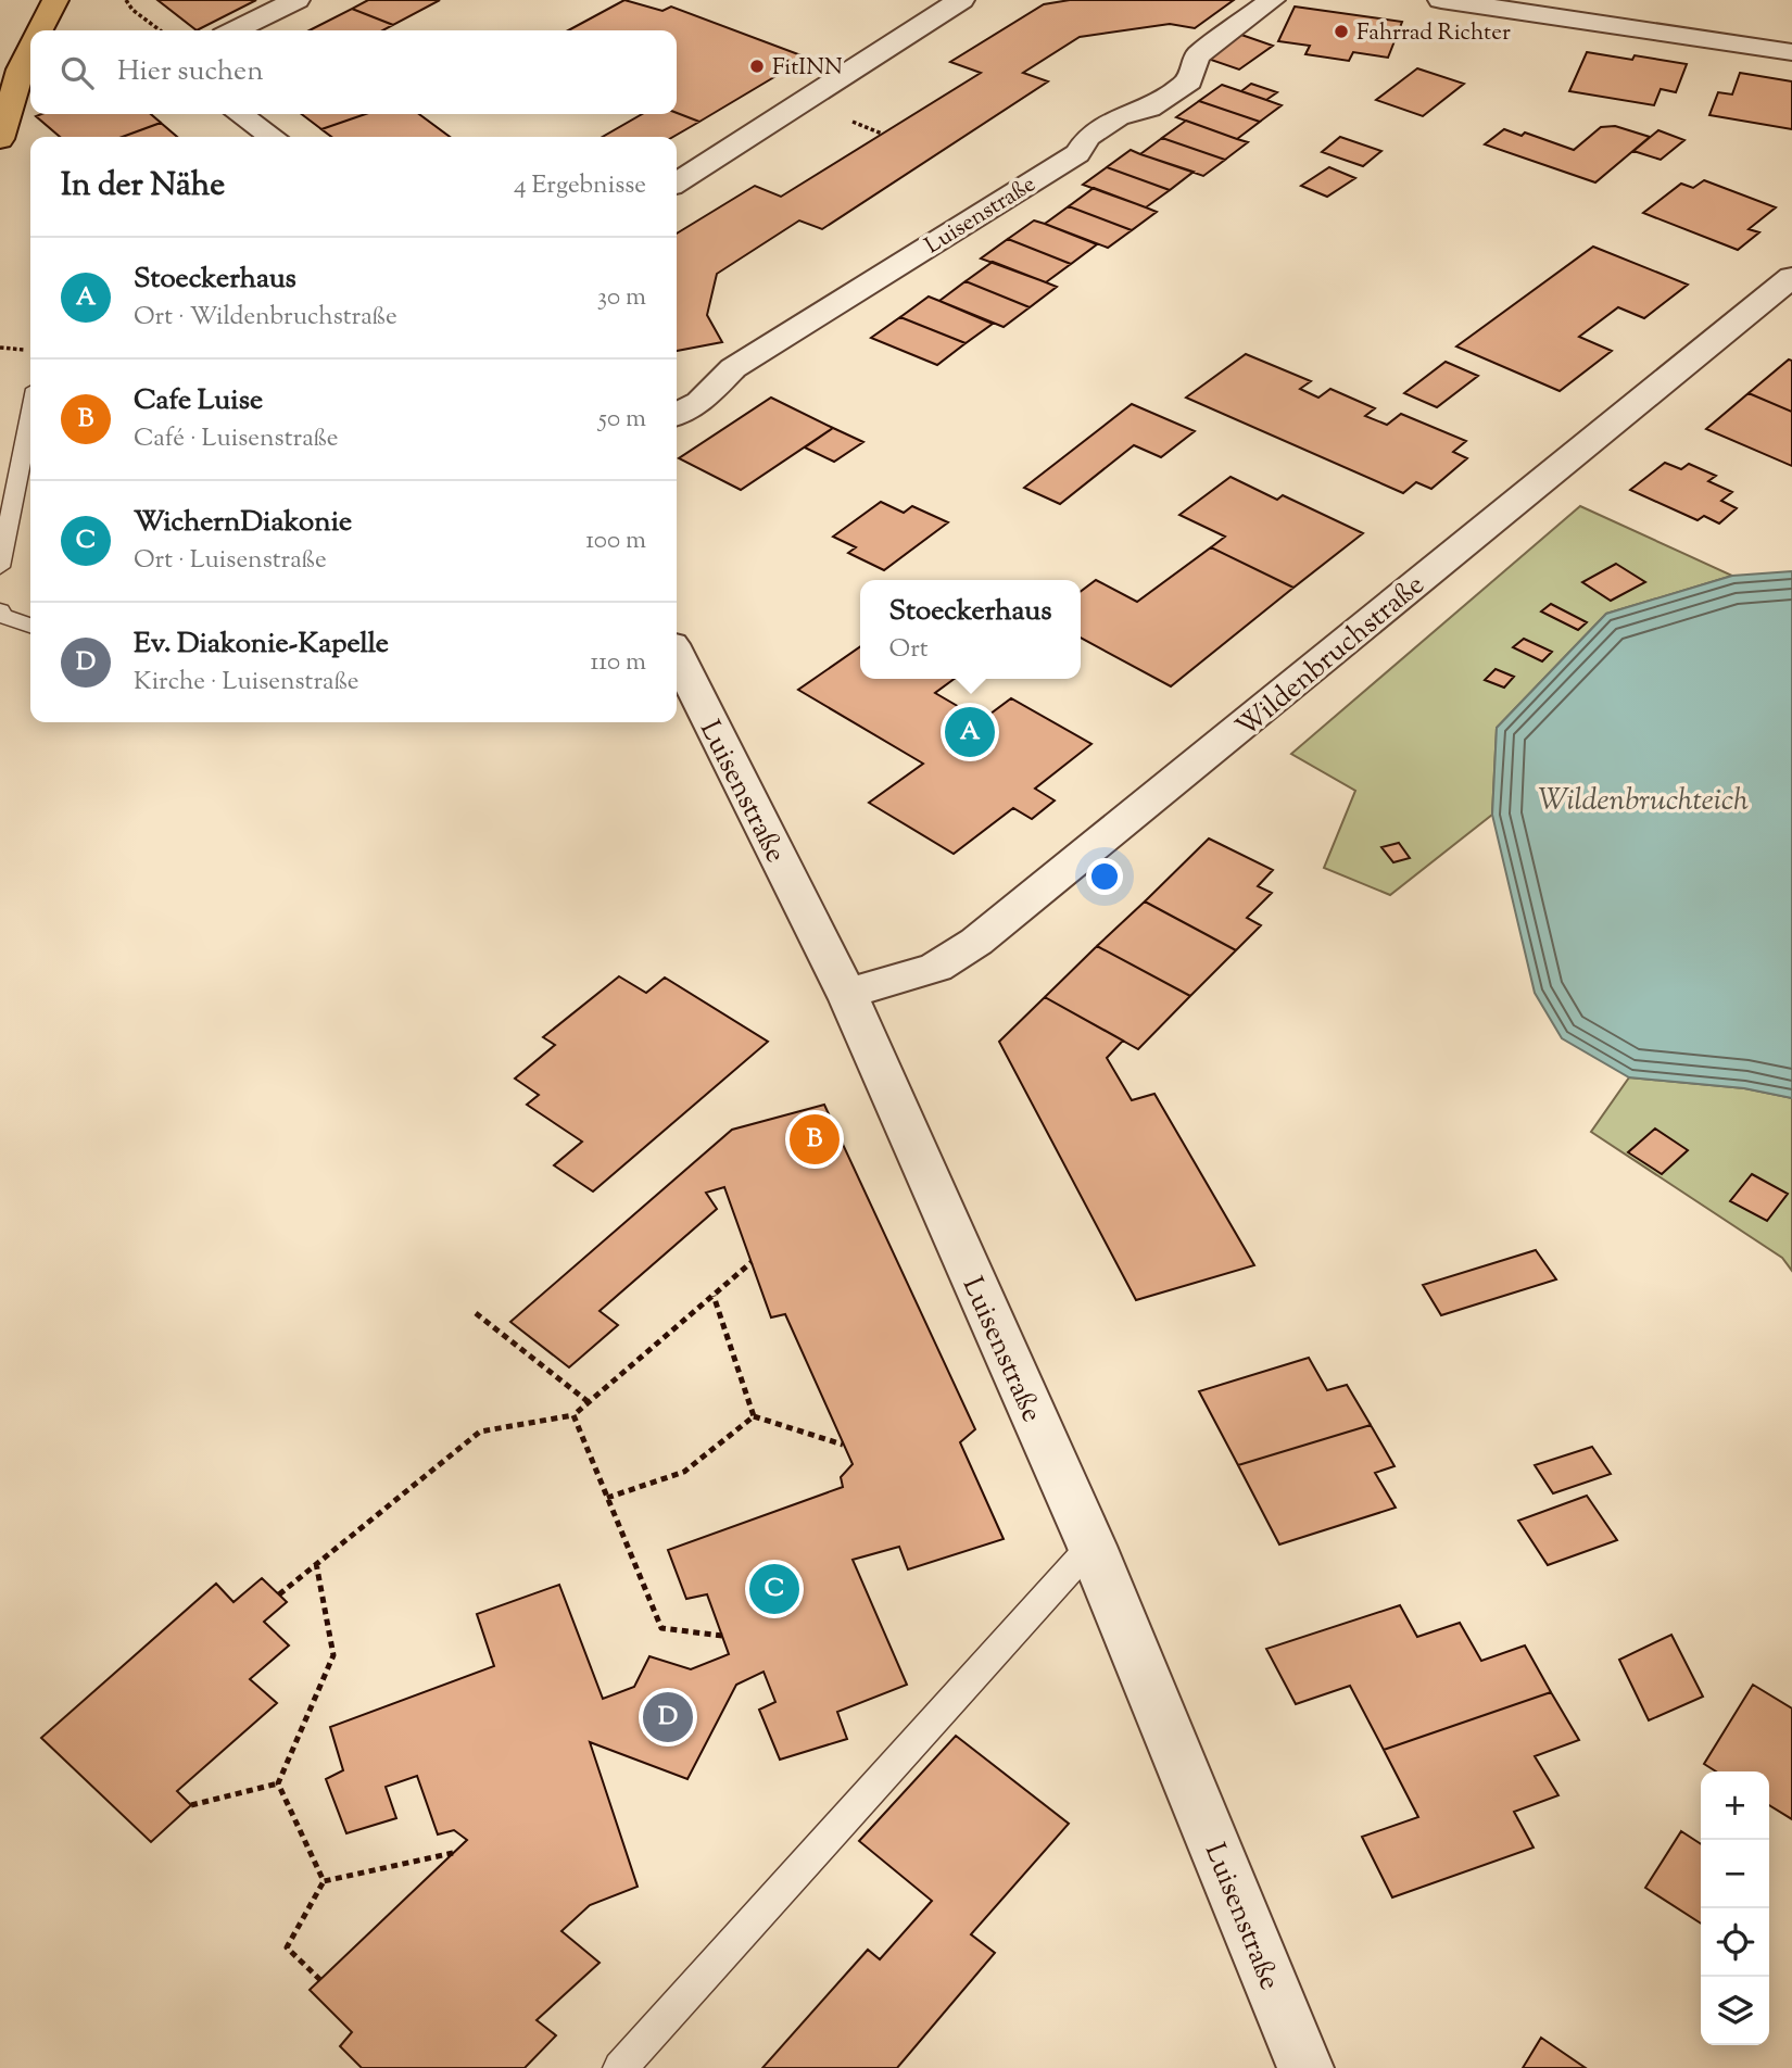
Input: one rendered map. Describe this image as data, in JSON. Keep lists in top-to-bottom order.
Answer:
{
  "streets": {
    "street": ["Luisenstraße", "Wildenbruchstraße"]
  },
  "crossings": [
    ["Luisenstraße", "Wildenbruchstraße"]
  ],
  "water": ["Wildenbruchteich"],
  "places": ["Fahrrad Richter", "FitINN"],
  "page": {
    "search": "Hier suchen",
    "heading": ["In der Nähe", "4 Ergebnisse"],
    "list": [
      {
        "mark": "A",
        "name": "Stoeckerhaus",
        "note": "Ort · Wildenbruchstraße",
        "value": "30 m"
      },
      {
        "mark": "B",
        "name": "Cafe Luise",
        "note": "Café · Luisenstraße",
        "value": "50 m"
      },
      {
        "mark": "C",
        "name": "WichernDiakonie",
        "note": "Ort · Luisenstraße",
        "value": "100 m"
      },
      {
        "mark": "D",
        "name": "Ev. Diakonie-Kapelle",
        "note": "Kirche · Luisenstraße",
        "value": "110 m"
      }
    ],
    "popup": ["Stoeckerhaus", "Ort"],
    "pins": [
      "A",
      "B",
      "C",
      "D"
    ],
    "map_buttons": ["+", "−"]
  }
}
